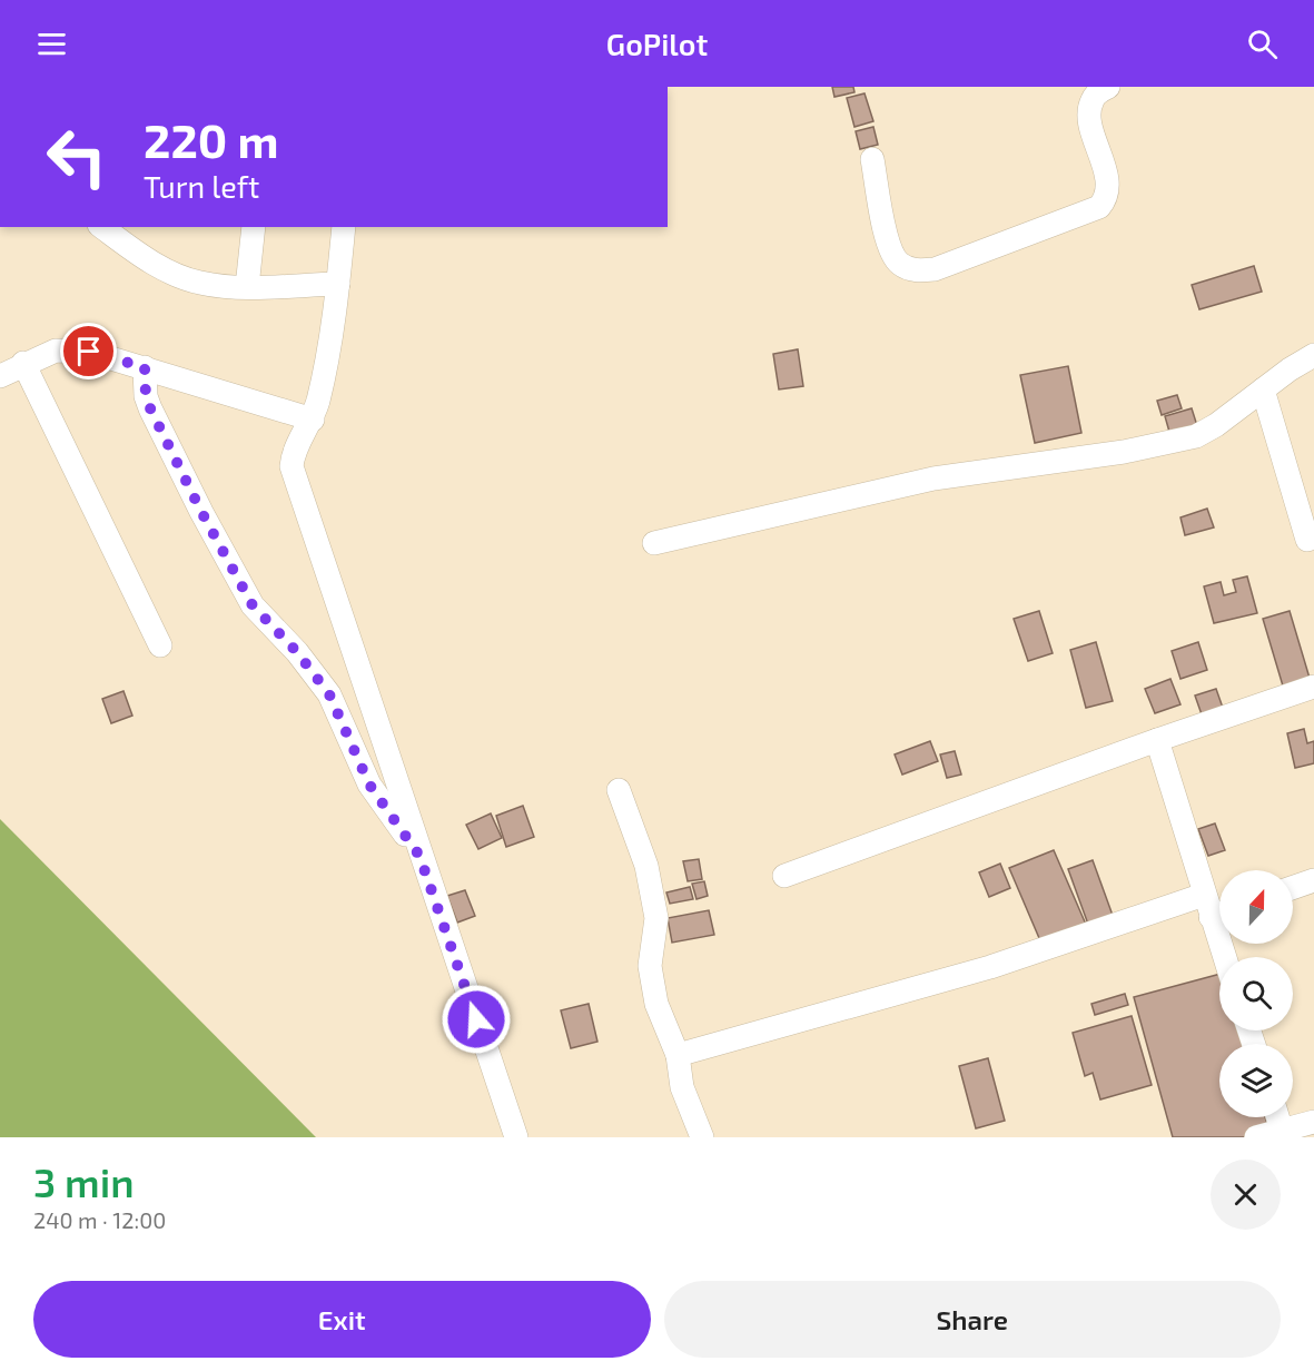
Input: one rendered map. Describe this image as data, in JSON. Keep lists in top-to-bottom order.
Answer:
{
  "north": "top",
  "page": {
    "header": "GoPilot",
    "turn": ["220 m", "Turn left"],
    "heading": ["3 min", "240 m · 12:00"],
    "buttons": ["Exit", "Share"]
  }
}
